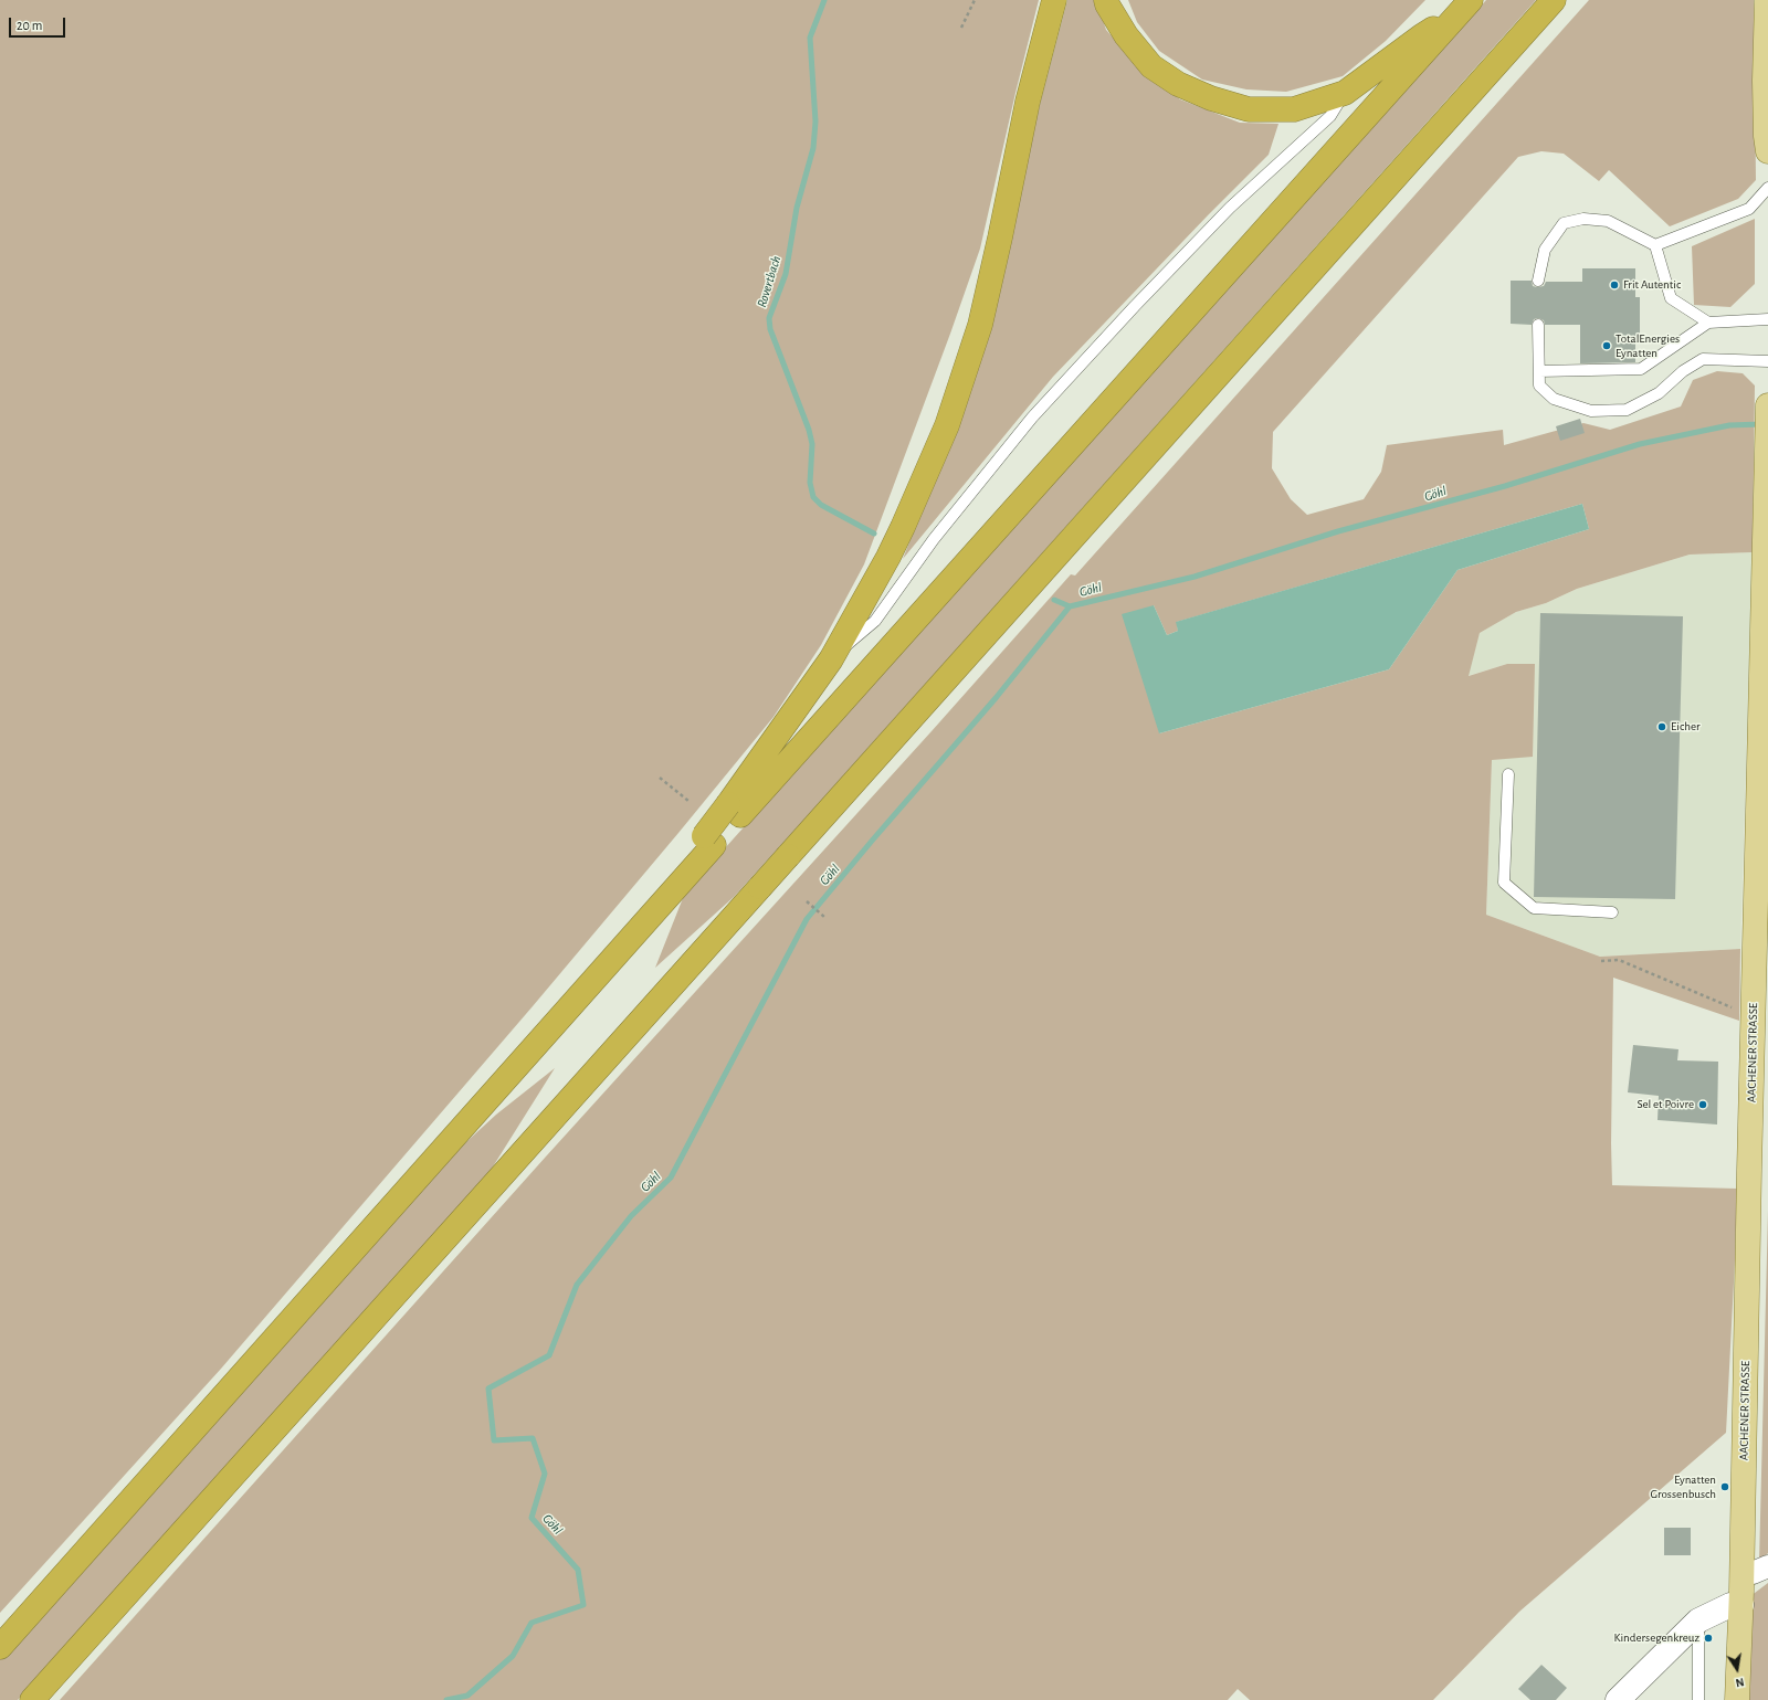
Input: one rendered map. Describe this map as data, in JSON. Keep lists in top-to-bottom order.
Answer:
{
  "streets": {
    "main road": ["AACHENER STRASSE"]
  },
  "water": ["Rovertbach", "Göhl"],
  "places": [
    "Frit Autentic",
    "TotalEnergies Eynatten",
    "Eicher",
    "Sel et Poivre",
    "Eynatten Grossenbusch",
    "Kindersegenkreuz"
  ],
  "scale_bar": "20 m",
  "north": "bottom"
}
